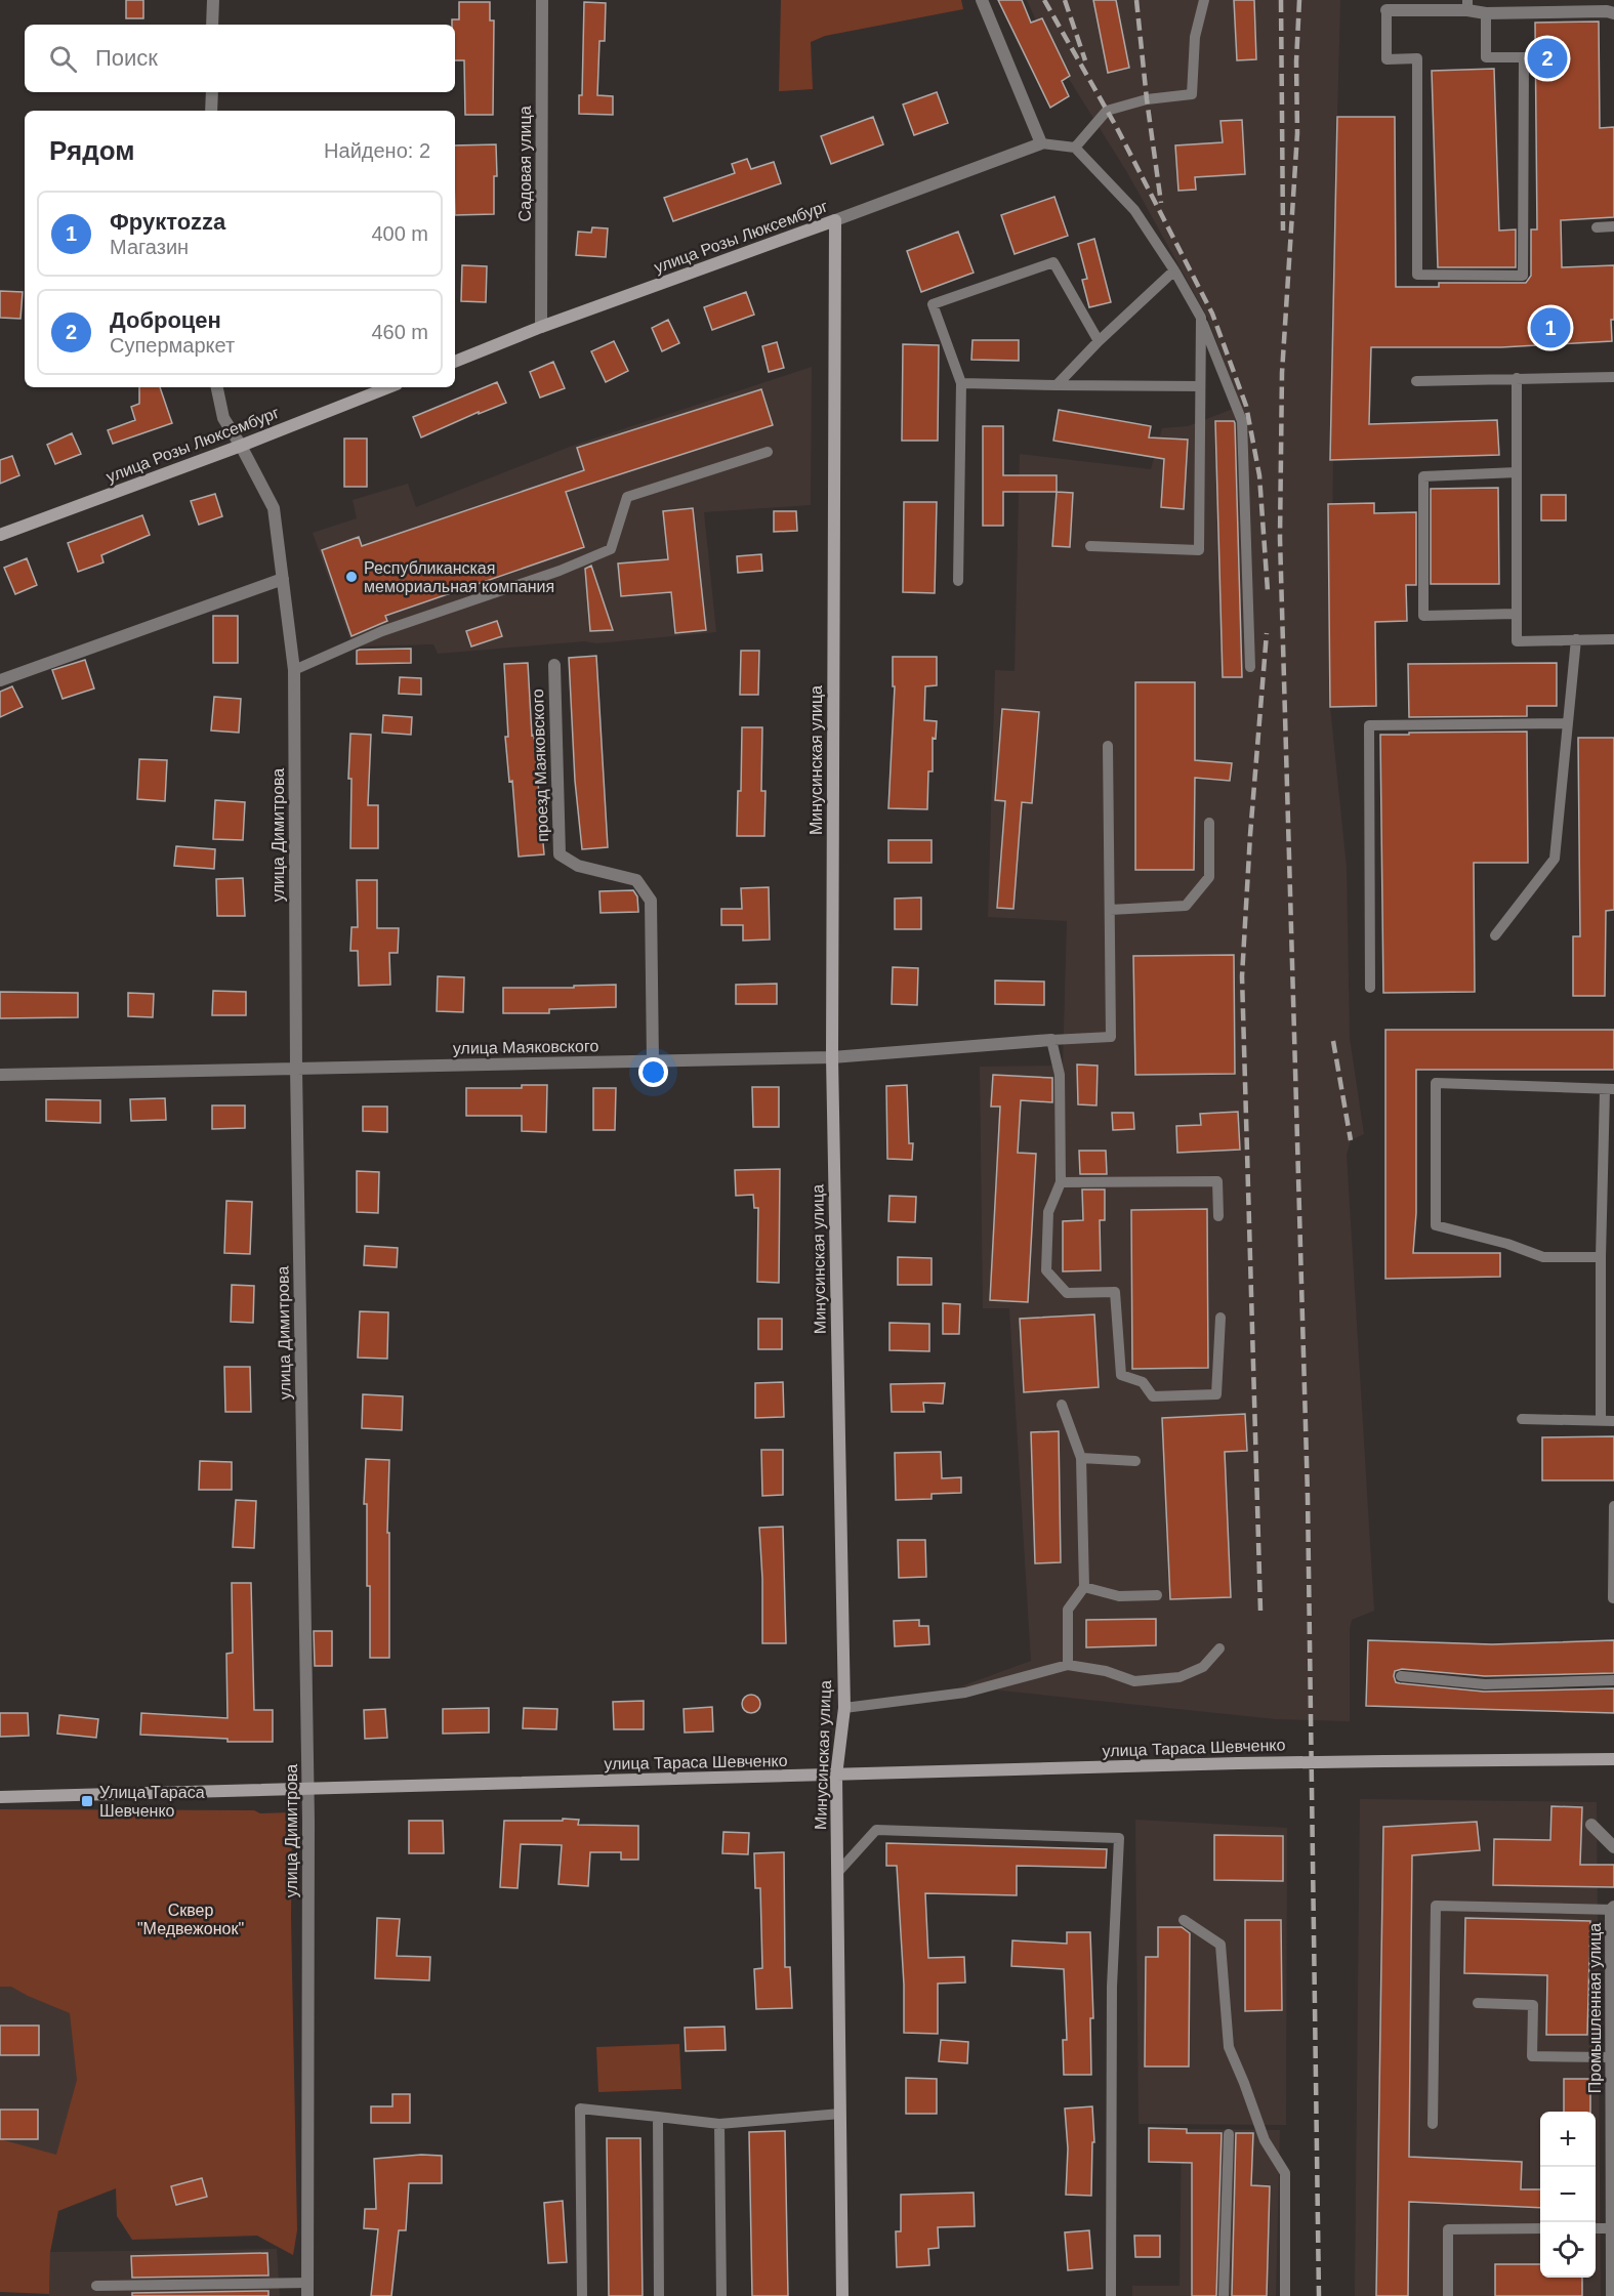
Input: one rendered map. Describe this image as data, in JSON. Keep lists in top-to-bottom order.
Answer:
{
  "streets": {
    "street": [
      "Садовая улица",
      "улица Розы Люксембург",
      "Минусинская улица",
      "проезд Маяковского",
      "улица Димитрова",
      "улица Маяковского",
      "улица Тараса Шевченко",
      "Промышленная улица"
    ]
  },
  "crossings": [
    ["Садовая улица", "улица Розы Люксембург"],
    ["улица Розы Люксембург", "Минусинская улица"],
    ["улица Розы Люксембург", "улица Димитрова"],
    ["Минусинская улица", "улица Маяковского"],
    ["Минусинская улица", "улица Тараса Шевченко"],
    ["проезд Маяковского", "улица Маяковского"],
    ["улица Димитрова", "улица Маяковского"],
    ["улица Димитрова", "улица Тараса Шевченко"]
  ],
  "parks": ["Сквер \"Медвежонок\""],
  "places": {
    "other": ["Республиканская мемориальная компания"],
    "transit": ["Улица Тараса Шевченко"]
  },
  "page": {
    "search": "Поиск",
    "pins": ["2", "1"],
    "heading": ["Рядом", "Найдено: 2"],
    "list": [
      {
        "mark": "1",
        "name": "Фруктоzzа",
        "note": "Магазин",
        "value": "400 m"
      },
      {
        "mark": "2",
        "name": "Доброцен",
        "note": "Супермаркет",
        "value": "460 m"
      }
    ],
    "map_buttons": ["+", "−"]
  }
}
